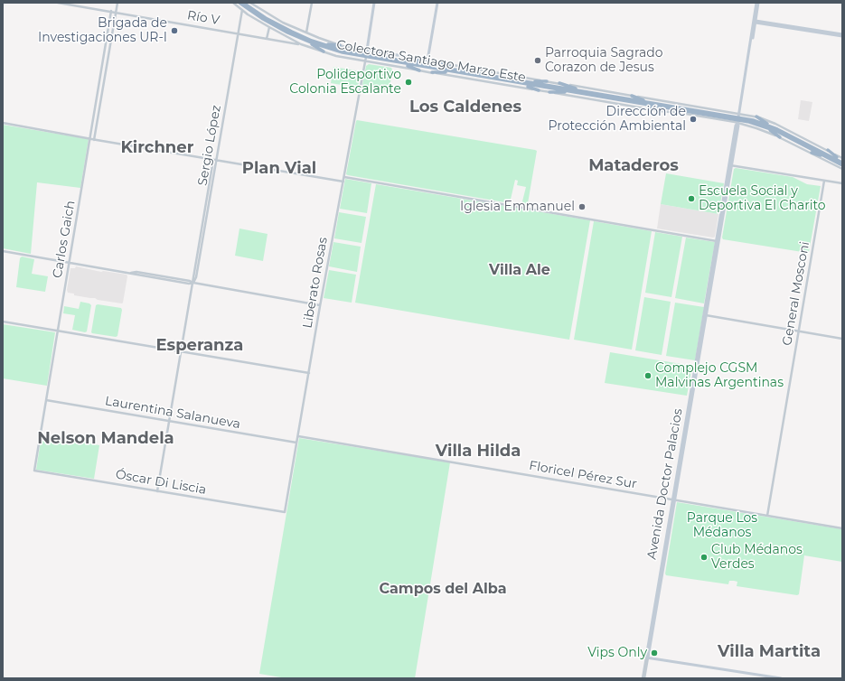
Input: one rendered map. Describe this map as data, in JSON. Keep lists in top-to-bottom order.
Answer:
{
  "streets": {
    "main road": ["Colectora Santiago Marzo Este", "Avenida Doctor Palacios"],
    "street": [
      "Río V",
      "Sergio López",
      "Carlos Gaich",
      "Liberato Rosas",
      "General Mosconi",
      "Laurentina Salanueva",
      "Floricel Pérez Sur",
      "Óscar Di Liscia"
    ]
  },
  "crossings": [
    ["Río V", "Colectora Santiago Marzo Este"],
    ["Río V", "Sergio López"],
    ["Río V", "Carlos Gaich"],
    ["Colectora Santiago Marzo Este", "Sergio López"],
    ["Colectora Santiago Marzo Este", "Liberato Rosas"],
    ["Colectora Santiago Marzo Este", "Avenida Doctor Palacios"],
    ["Sergio López", "Laurentina Salanueva"],
    ["Sergio López", "Óscar Di Liscia"],
    ["Carlos Gaich", "Laurentina Salanueva"],
    ["Carlos Gaich", "Óscar Di Liscia"],
    ["Liberato Rosas", "Laurentina Salanueva"],
    ["Liberato Rosas", "Floricel Pérez Sur"],
    ["Liberato Rosas", "Óscar Di Liscia"],
    ["General Mosconi", "Floricel Pérez Sur"],
    ["Floricel Pérez Sur", "Avenida Doctor Palacios"]
  ],
  "districts": [
    "Los Caldenes",
    "Kirchner",
    "Mataderos",
    "Plan Vial",
    "Villa Ale",
    "Esperanza",
    "Nelson Mandela",
    "Villa Hilda",
    "Campos del Alba",
    "Villa Martita"
  ],
  "parks": ["Parque Los Médanos"],
  "places": [
    "Brigada de Investigaciones UR-I",
    "Parroquia Sagrado Corazon de Jesus",
    "Polideportivo Colonia Escalante",
    "Dirección de Protección Ambiental",
    "Escuela Social y Deportiva El Charito",
    "Iglesia Emmanuel",
    "Complejo CGSM Malvinas Argentinas",
    "Club Médanos Verdes",
    "Vips Only"
  ]
}
